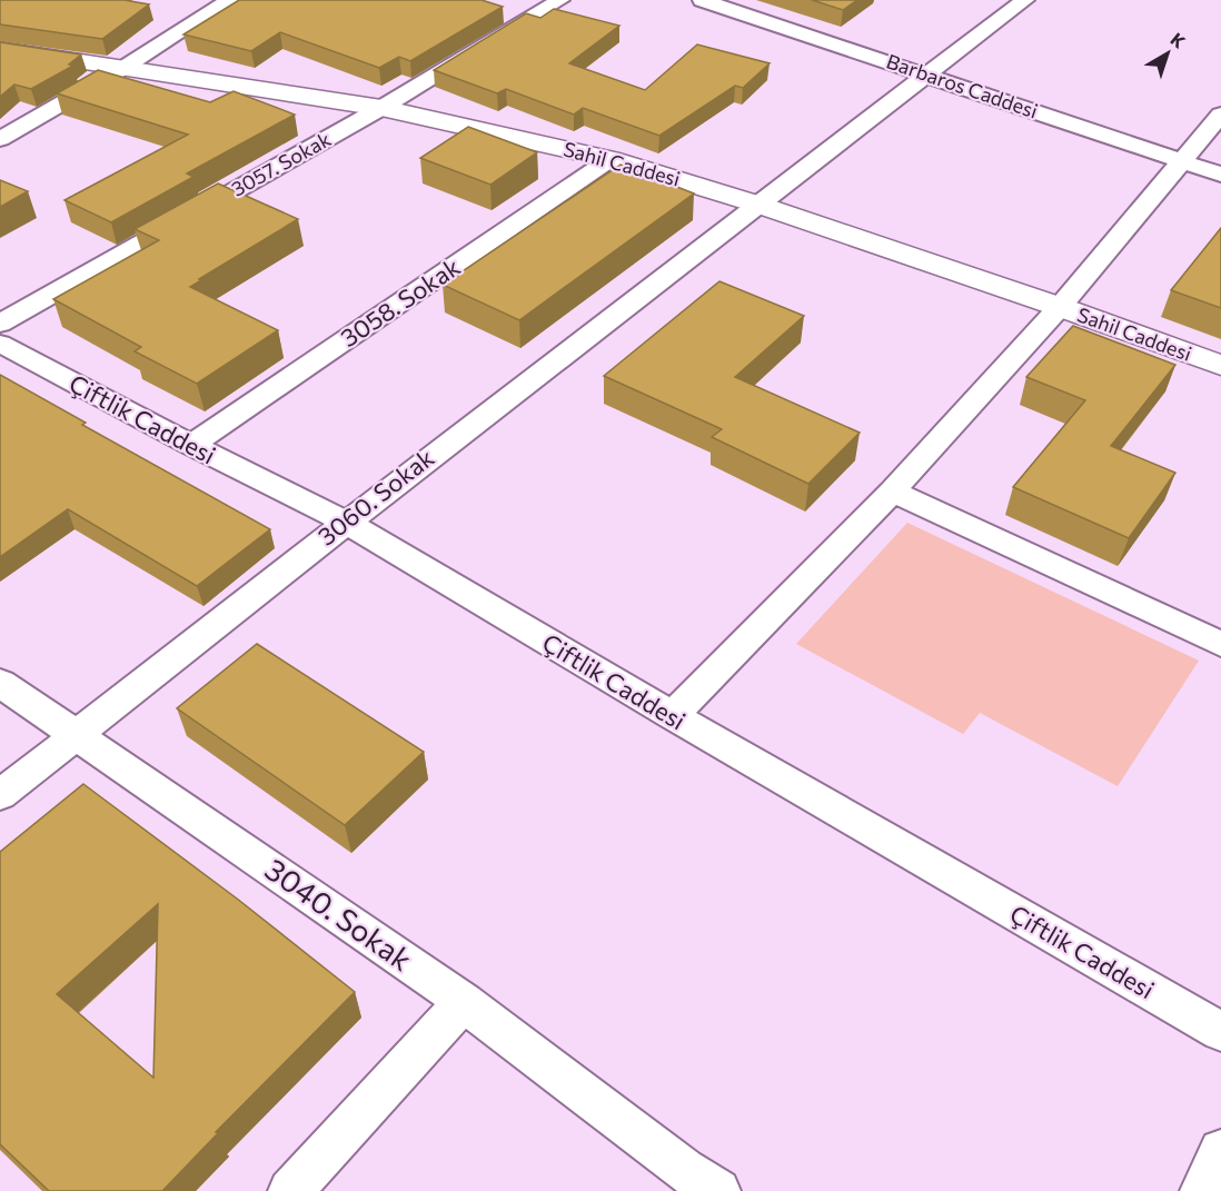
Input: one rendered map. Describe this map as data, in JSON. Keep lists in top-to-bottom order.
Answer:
{
  "streets": {
    "street": [
      "Barbaros Caddesi",
      "3057. Sokak",
      "Sahil Caddesi",
      "3058. Sokak",
      "Çiftlik Caddesi",
      "3060. Sokak",
      "3040. Sokak"
    ]
  },
  "crossings": [
    ["Barbaros Caddesi", "3060. Sokak"],
    ["3057. Sokak", "Sahil Caddesi"],
    ["Sahil Caddesi", "3058. Sokak"],
    ["Sahil Caddesi", "3060. Sokak"],
    ["3058. Sokak", "Çiftlik Caddesi"],
    ["Çiftlik Caddesi", "3060. Sokak"],
    ["3060. Sokak", "3040. Sokak"]
  ],
  "north": "top right"
}
